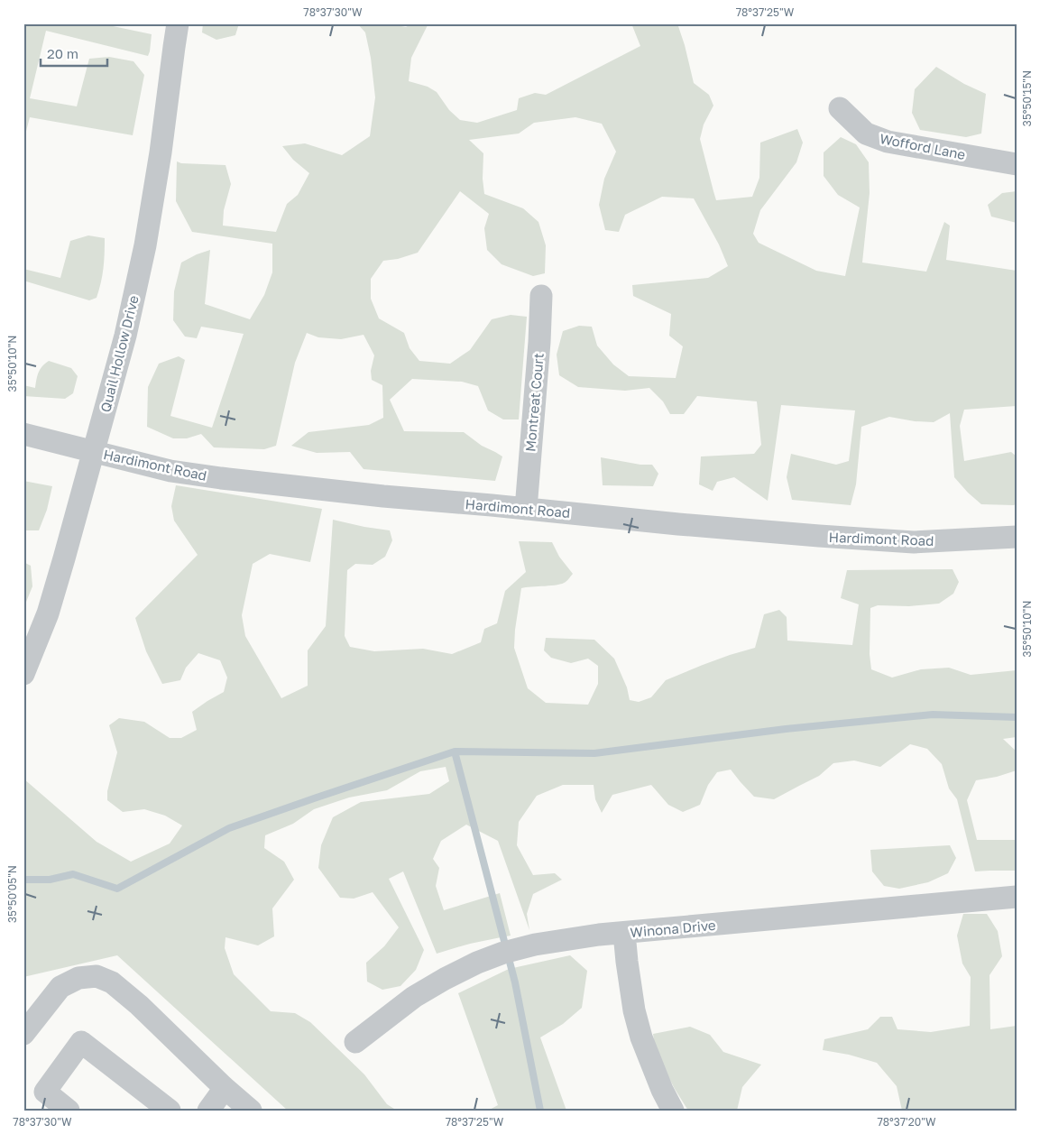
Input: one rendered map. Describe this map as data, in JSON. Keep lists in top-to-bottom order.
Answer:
{
  "streets": {
    "street": [
      "Wofford Lane",
      "Quail Hollow Drive",
      "Montreat Court",
      "Hardimont Road",
      "Winona Drive"
    ]
  },
  "crossings": [
    ["Quail Hollow Drive", "Hardimont Road"],
    ["Montreat Court", "Hardimont Road"]
  ],
  "scale_bar": "20 m",
  "coordinates": [
    "78°37'30\"W",
    "78°37'25\"W",
    "35°50'15\"N",
    "35°50'10\"N",
    "35°50'05\"N",
    "78°37'20\"W"
  ]
}
